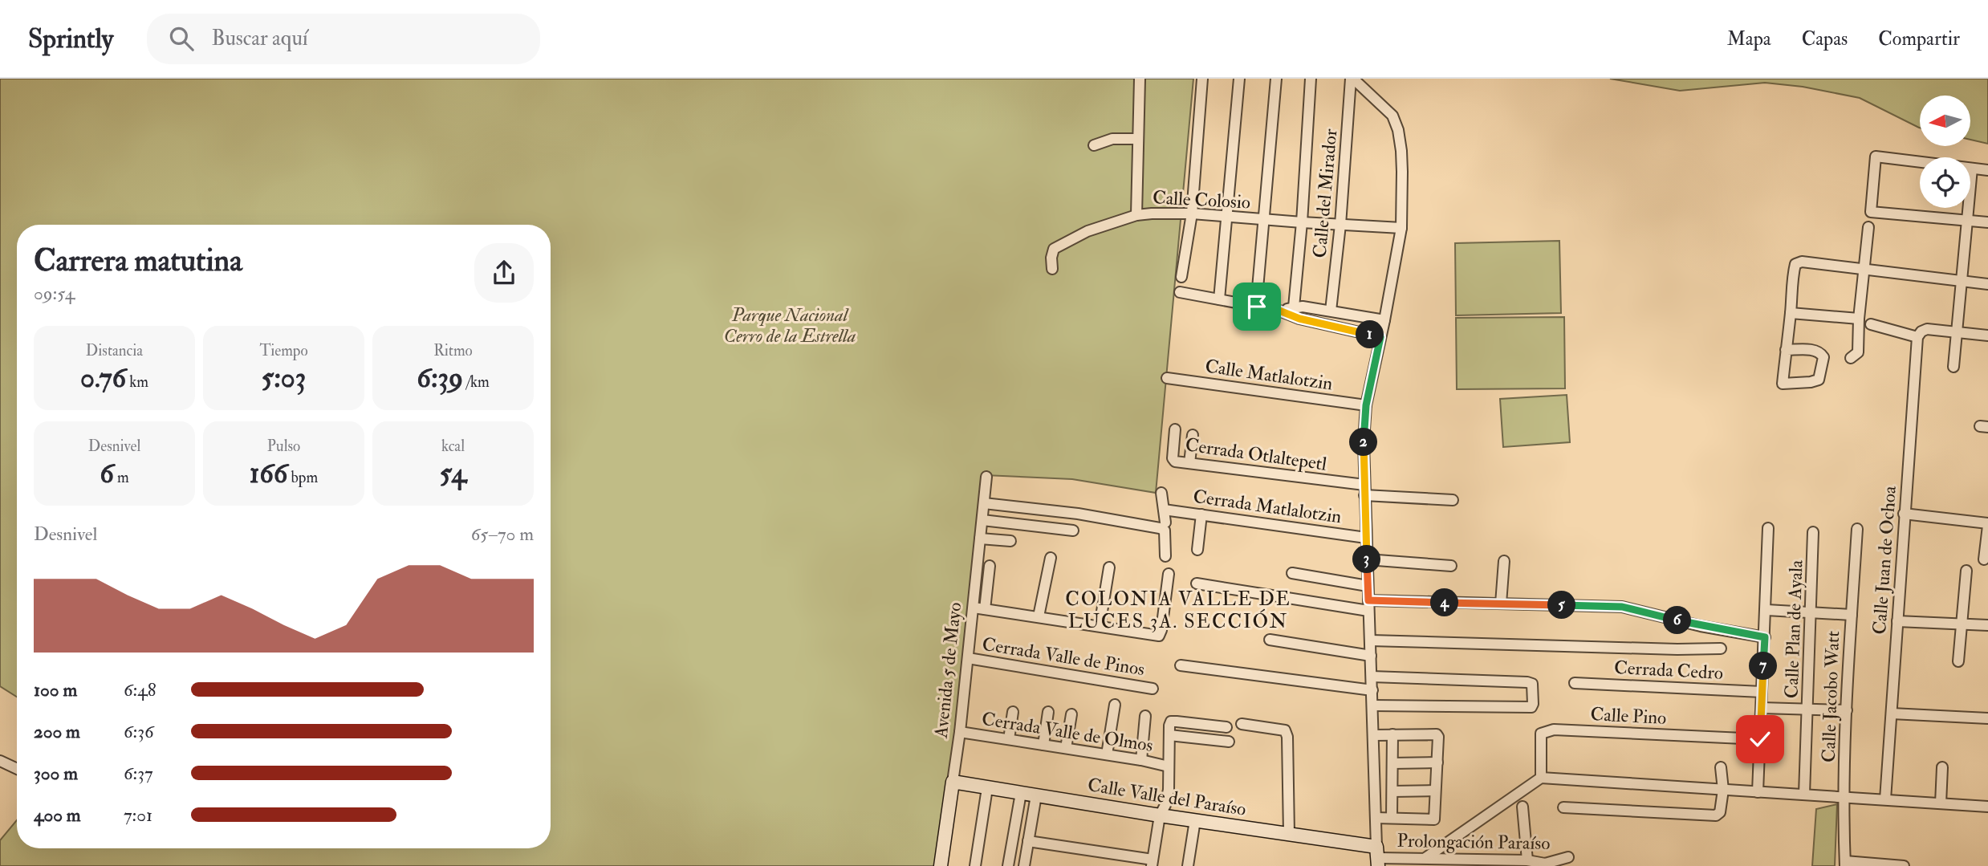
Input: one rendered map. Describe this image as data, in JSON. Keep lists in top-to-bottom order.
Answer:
{
  "streets": {
    "street": [
      "Calle del Mirador",
      "Calle Colosio",
      "Calle Matlalotzin",
      "Cerrada Otlaltepetl",
      "Cerrada Matlalotzin",
      "Calle Juan de Ochoa",
      "Calle Plan de Ayala",
      "Cerrada Valle de Pinos",
      "Avenida 5 de Mayo",
      "Cerrada Cedro",
      "Calle Jacobo Watt",
      "Calle Pino",
      "Cerrada Valle de Olmos",
      "Calle Valle del Paraíso",
      "Prolongación Paraíso"
    ]
  },
  "crossings": [
    ["Calle del Mirador", "Calle Colosio"],
    ["Cerrada Valle de Pinos", "Avenida 5 de Mayo"],
    ["Avenida 5 de Mayo", "Cerrada Valle de Olmos"],
    ["Avenida 5 de Mayo", "Calle Valle del Paraíso"],
    ["Calle Valle del Paraíso", "Prolongación Paraíso"]
  ],
  "districts": ["COLONIA VALLE DE LUCES 3A. SECCIÓN"],
  "parks": ["Parque Nacional Cerro de la Estrella"],
  "north": "left",
  "page": {
    "header": "Sprintly",
    "search": "Buscar aquí",
    "nav": ["Mapa", "Capas", "Compartir"],
    "heading": ["Carrera matutina", "09:54"],
    "pins": [
      "1",
      "2",
      "3",
      "4",
      "5",
      "6",
      "7"
    ],
    "stats": [
      ["Distancia", "0.76 km"],
      ["Tiempo", "5:03"],
      ["Ritmo", "6:39 /km"],
      ["Desnivel", "6 m"],
      ["Pulso", "166 bpm"],
      ["kcal", "54"]
    ],
    "chart": ["Desnivel", "65–70 m"],
    "list": [
      {
        "name": "100 m",
        "note": "6:48"
      },
      {
        "name": "200 m",
        "note": "6:36"
      },
      {
        "name": "300 m",
        "note": "6:37"
      },
      {
        "name": "400 m",
        "note": "7:01"
      }
    ]
  }
}
